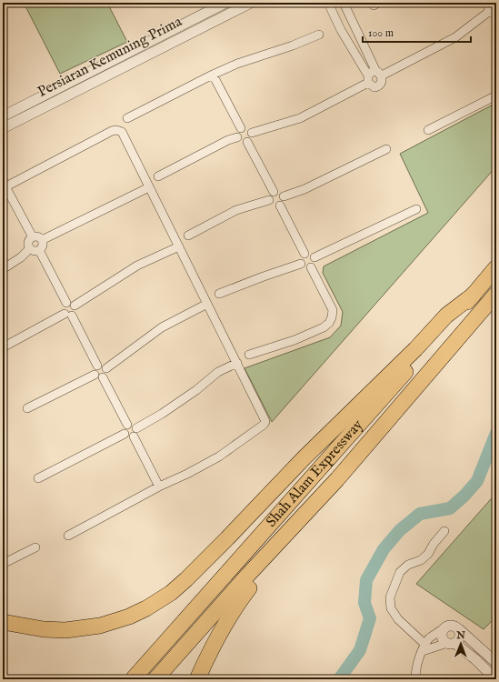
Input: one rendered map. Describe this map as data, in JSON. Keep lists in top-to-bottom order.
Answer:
{
  "streets": {
    "highway": ["Shah Alam Expressway"],
    "street": ["Persiaran Kemuning Prima"]
  },
  "scale_bar": "100 m",
  "north": "top"
}
